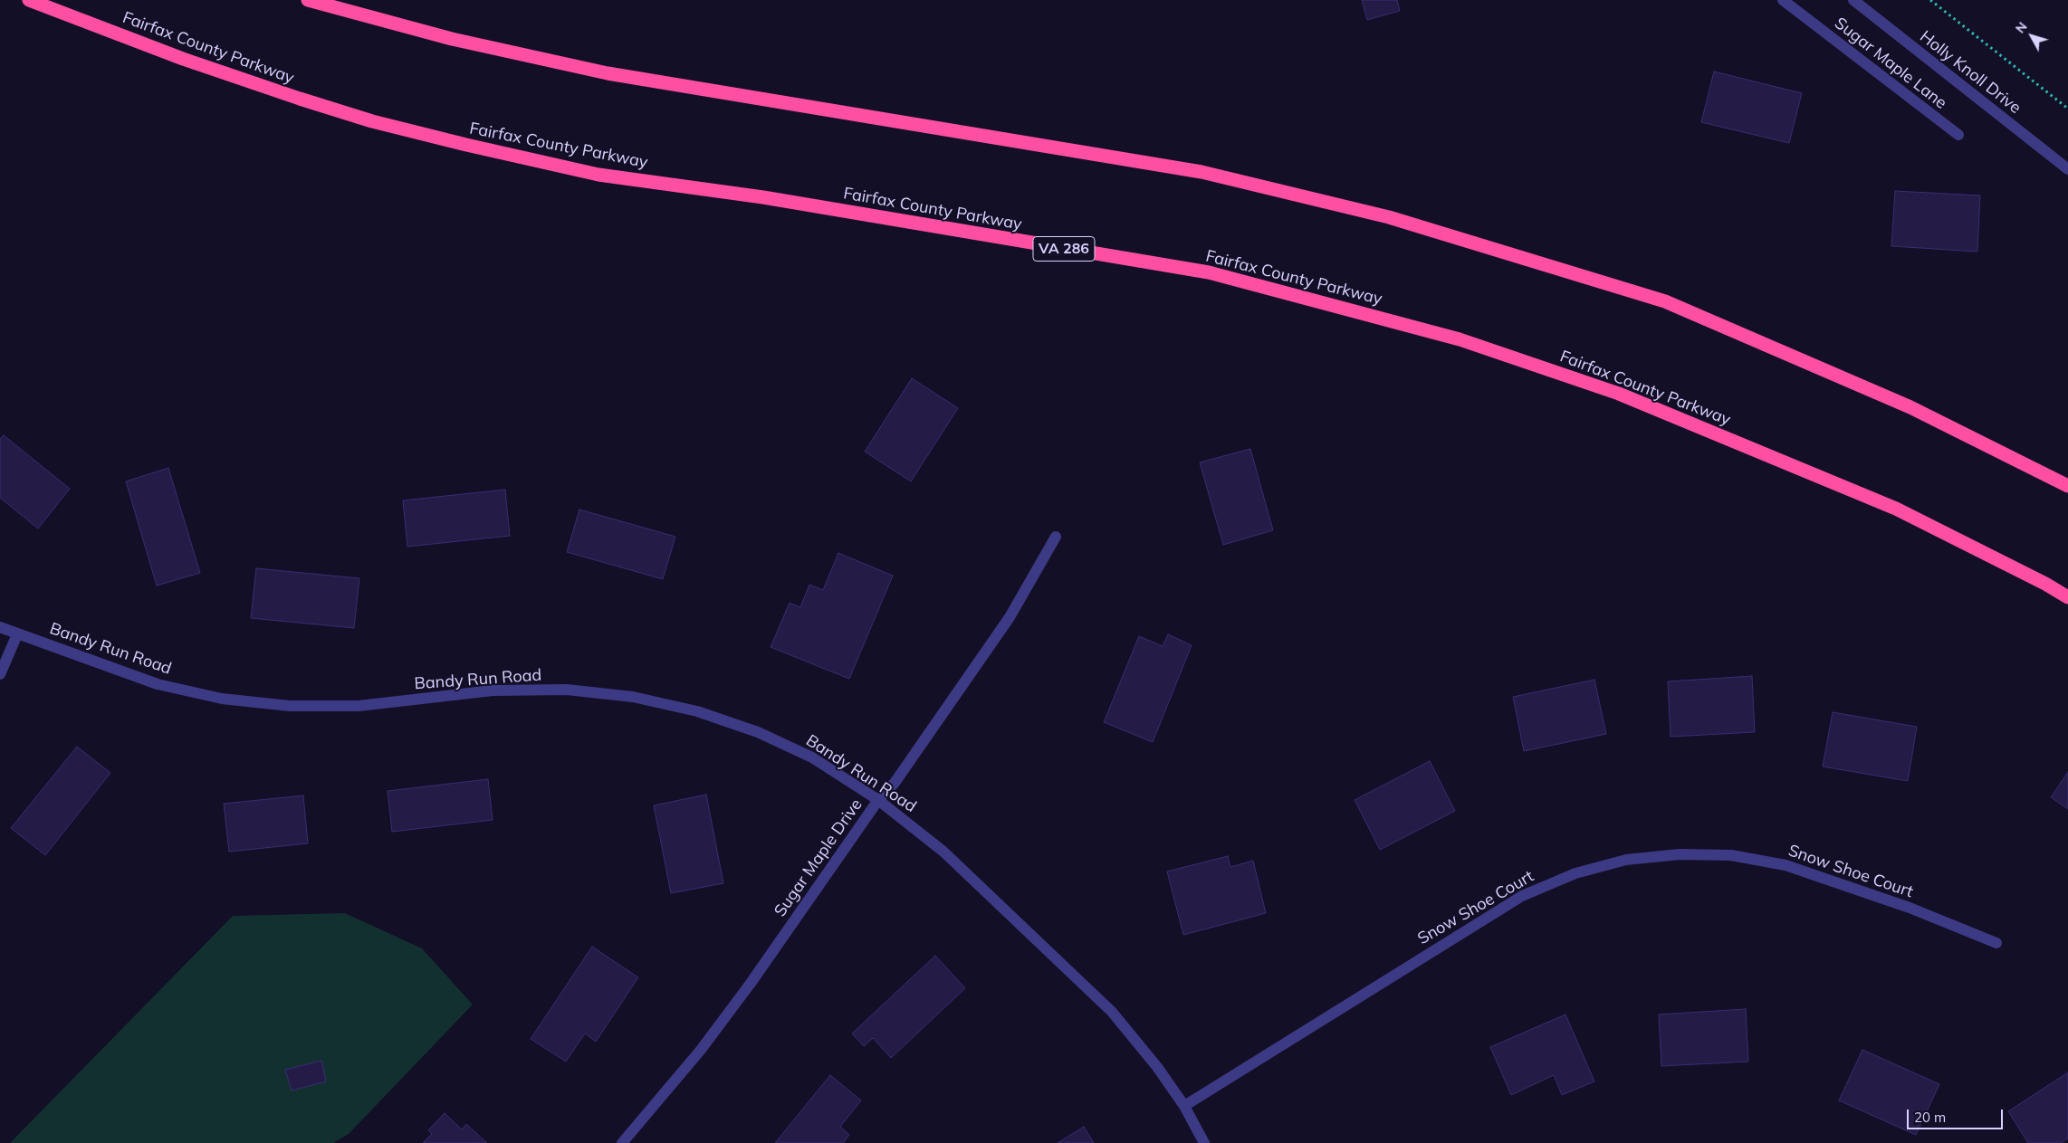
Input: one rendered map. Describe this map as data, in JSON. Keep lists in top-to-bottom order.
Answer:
{
  "streets": {
    "highway": ["Fairfax County Parkway", "VA 286"],
    "street": [
      "Sugar Maple Lane",
      "Holly Knoll Drive",
      "Bandy Run Road",
      "Sugar Maple Drive",
      "Snow Shoe Court"
    ]
  },
  "crossings": [
    ["Bandy Run Road", "Sugar Maple Drive"],
    ["Bandy Run Road", "Snow Shoe Court"]
  ],
  "scale_bar": "20 m",
  "north": "top left"
}
